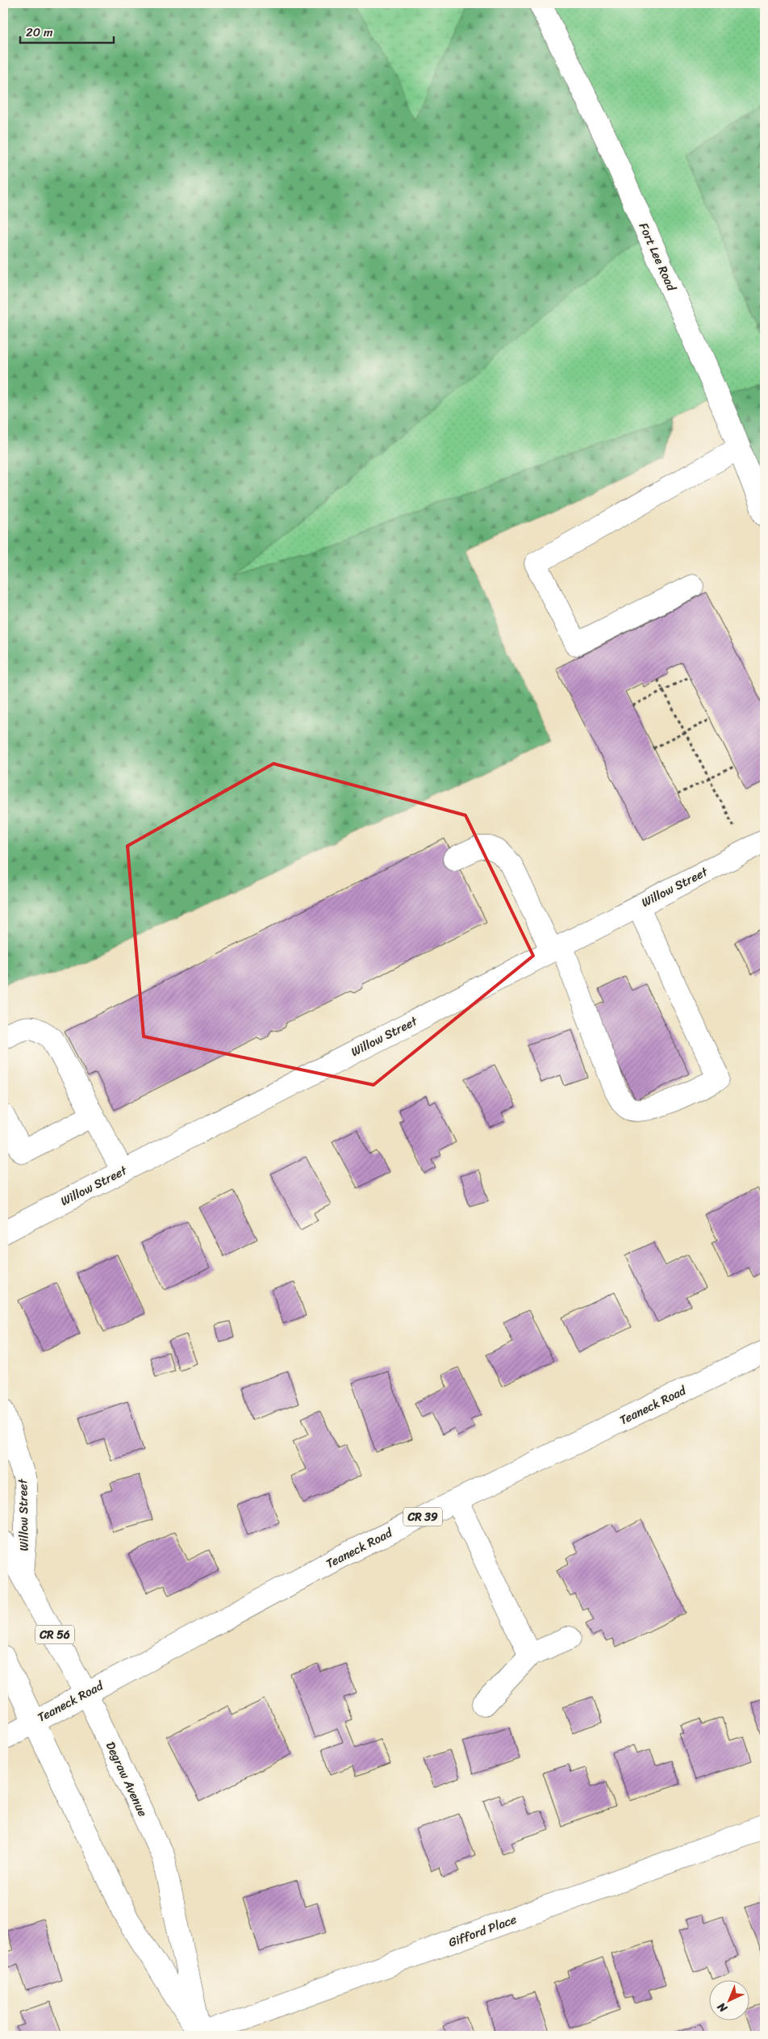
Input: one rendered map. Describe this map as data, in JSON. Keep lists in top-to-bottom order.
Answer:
{
  "streets": {
    "street": [
      "Fort Lee Road",
      "Willow Street",
      "Teaneck Road",
      "CR 39",
      "CR 56",
      "Degraw Avenue",
      "Gifford Place"
    ]
  },
  "crossings": [
    ["Willow Street", "Degraw Avenue"],
    ["Teaneck Road", "Degraw Avenue"],
    ["Degraw Avenue", "Gifford Place"]
  ],
  "scale_bar": "20 m",
  "north": "bottom left"
}
